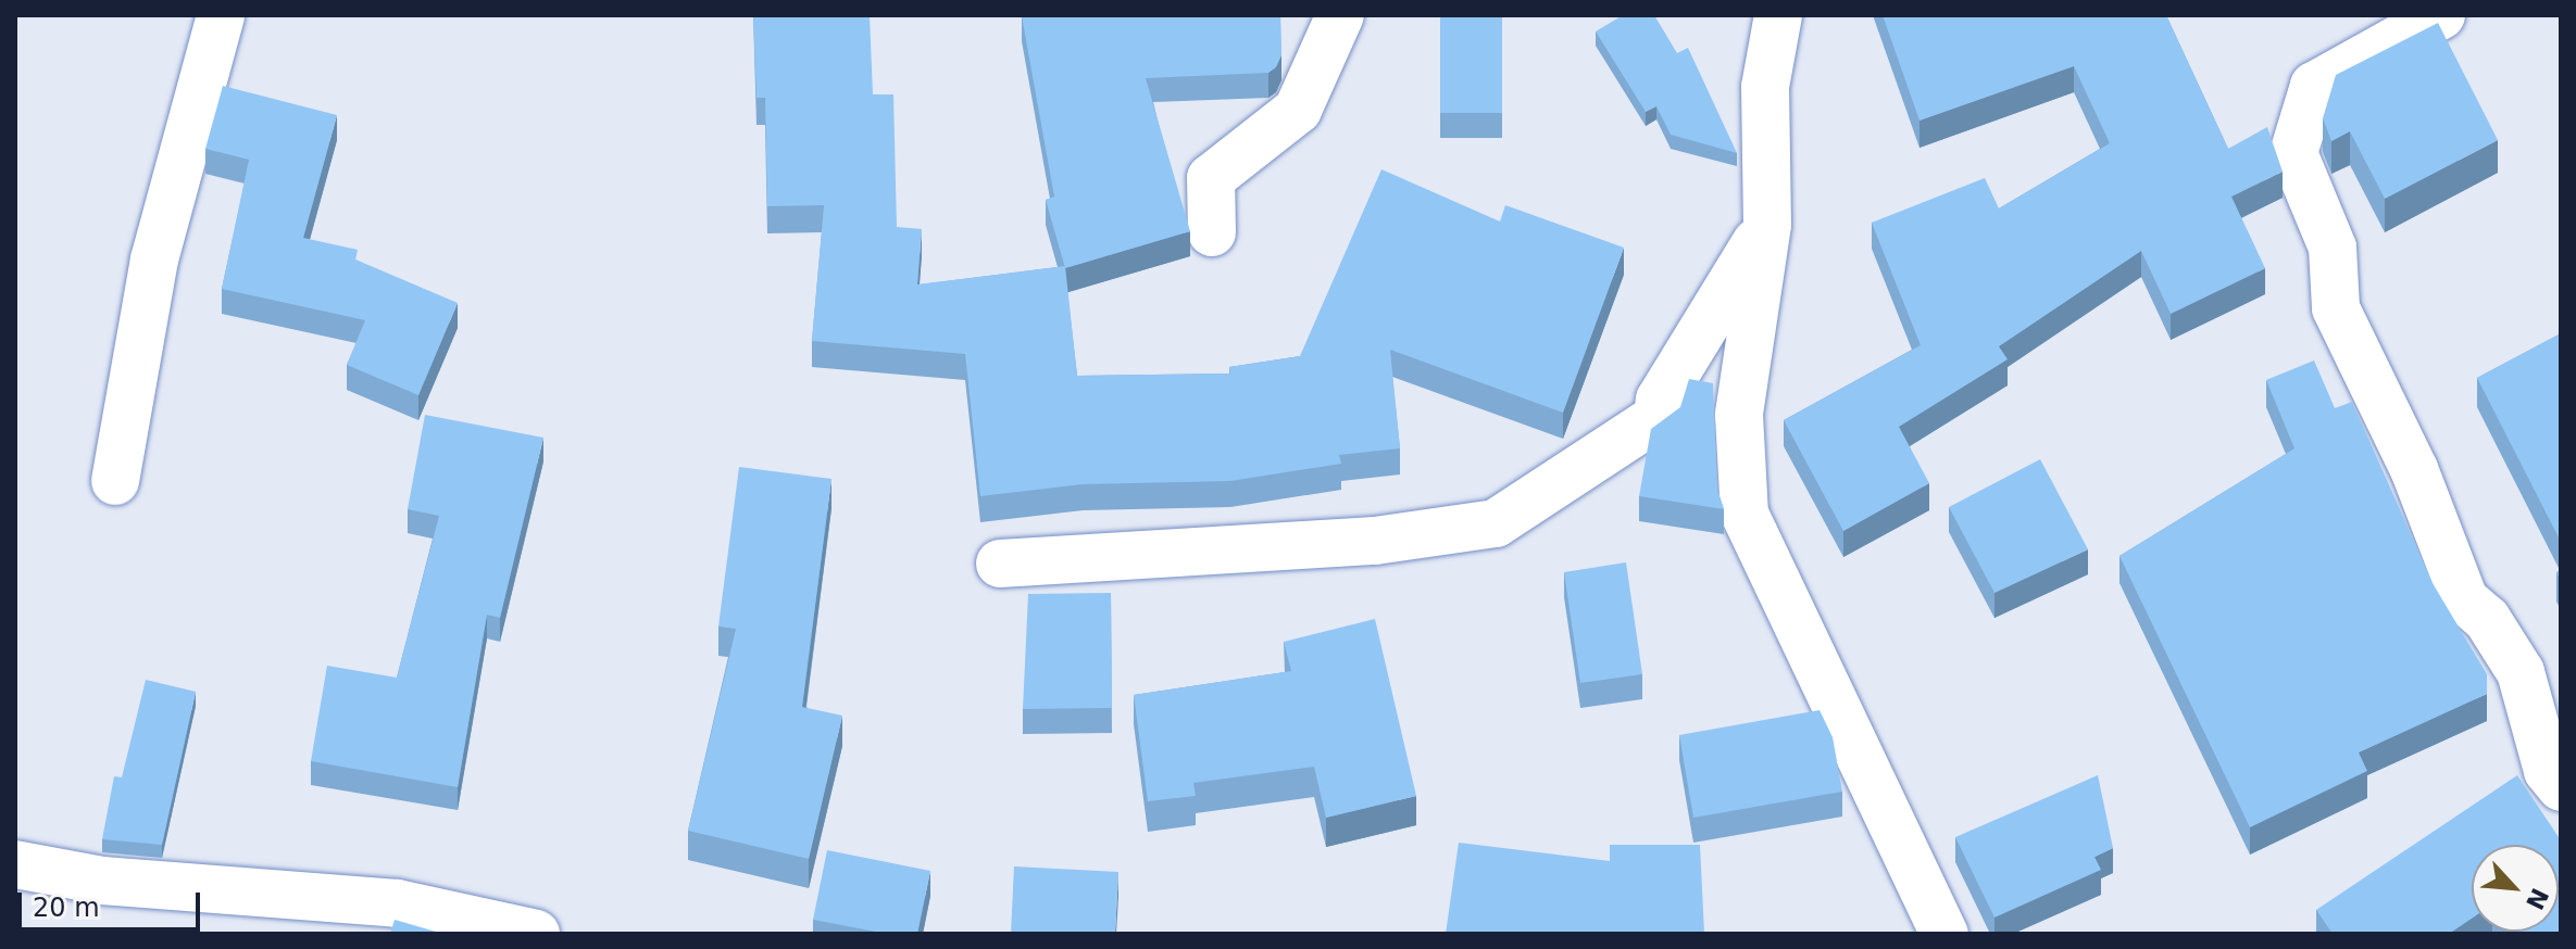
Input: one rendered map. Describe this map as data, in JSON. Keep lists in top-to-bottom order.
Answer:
{
  "scale_bar": "20 m",
  "north": "bottom right"
}
